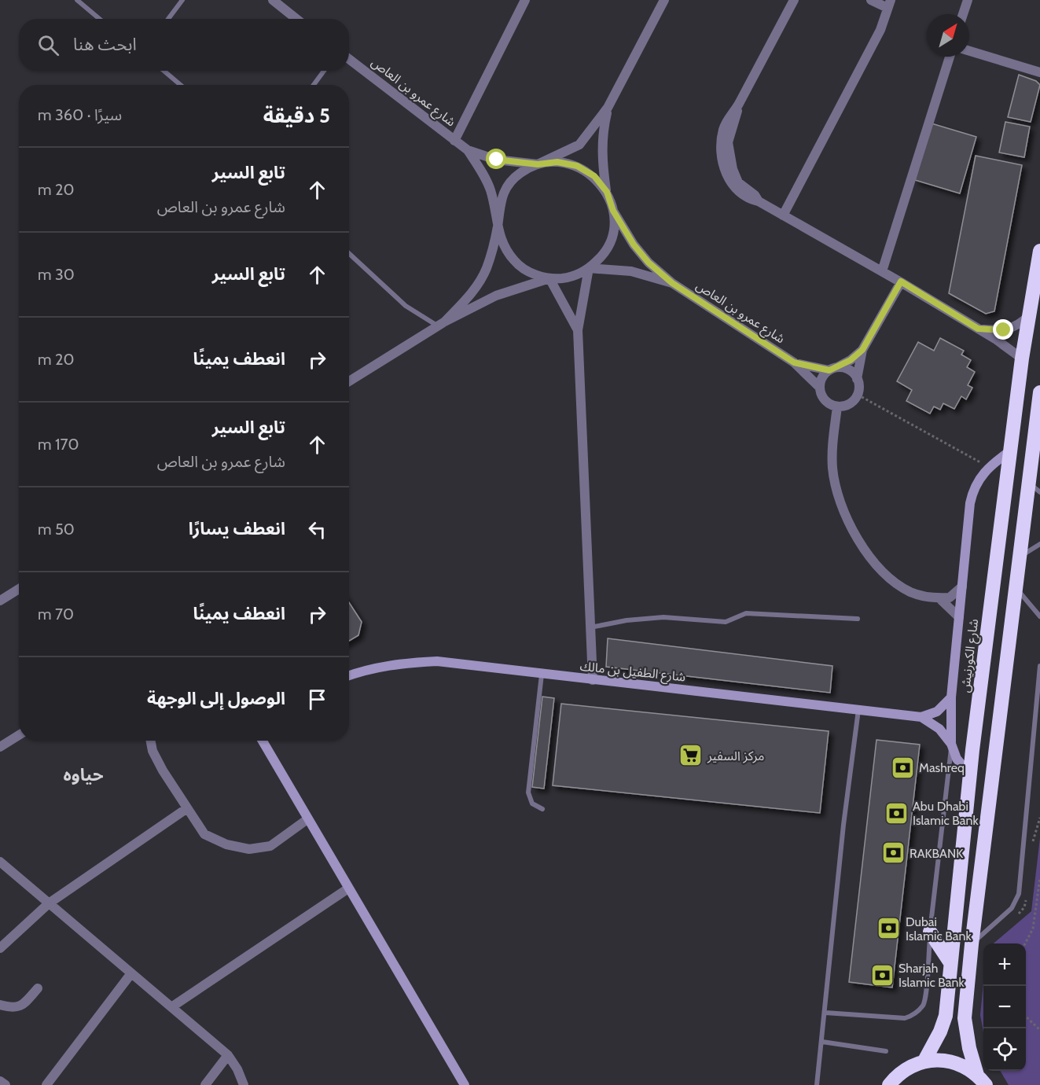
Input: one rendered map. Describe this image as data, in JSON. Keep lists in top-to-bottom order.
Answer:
{
  "streets": {
    "highway": ["شارع الكورنيش"],
    "street": ["شارع عمرو بن العاص", "شارع الطفيل بن مالك"]
  },
  "districts": ["حياوه"],
  "places": {
    "supermarket": ["مركز السفير"],
    "bank": [
      "Mashreq",
      "Abu Dhabi Islamic Bank",
      "RAKBANK",
      "Dubai Islamic Bank",
      "Sharjah Islamic Bank"
    ]
  },
  "north": "top right",
  "page": {
    "search": "ابحث هنا",
    "heading": ["5 دقيقة", "سيرًا · 360 m"],
    "list": [
      ["تابع السير", "شارع عمرو بن العاص", "20 m"],
      ["تابع السير", "30 m"],
      ["انعطف يمينًا", "20 m"],
      ["تابع السير", "شارع عمرو بن العاص", "170 m"],
      ["انعطف يسارًا", "50 m"],
      ["انعطف يمينًا", "70 m"],
      "الوصول إلى الوجهة"
    ],
    "map_buttons": ["+", "−"]
  }
}
